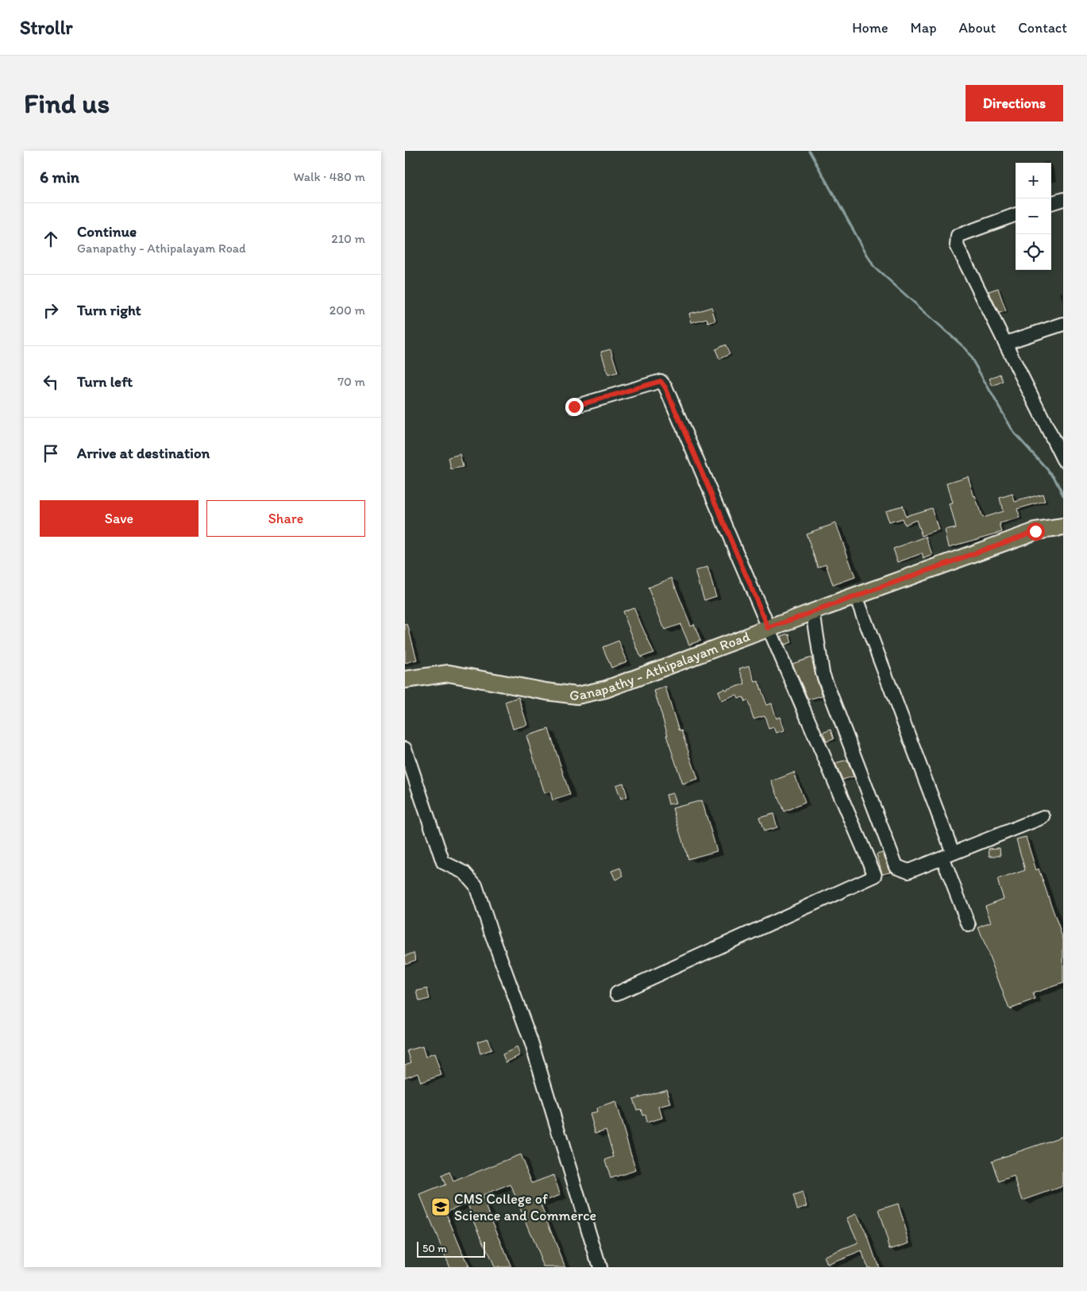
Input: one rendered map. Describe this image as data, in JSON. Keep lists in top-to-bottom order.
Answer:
{
  "streets": {
    "main road": ["Ganapathy - Athipalayam Road"]
  },
  "places": {
    "school or university": ["CMS College of Science and Commerce"]
  },
  "scale_bar": "50 m",
  "page": {
    "header": "Strollr",
    "nav": [
      "Home",
      "Map",
      "About",
      "Contact"
    ],
    "buttons": [
      "Directions",
      ["Save", "Share"]
    ],
    "title": "Find us",
    "heading": ["6 min", "Walk · 480 m"],
    "map_buttons": ["+", "−"],
    "list": [
      ["Continue", "Ganapathy - Athipalayam Road", "210 m"],
      ["Turn right", "200 m"],
      ["Turn left", "70 m"],
      "Arrive at destination"
    ],
    "scale": "50 m"
  }
}
